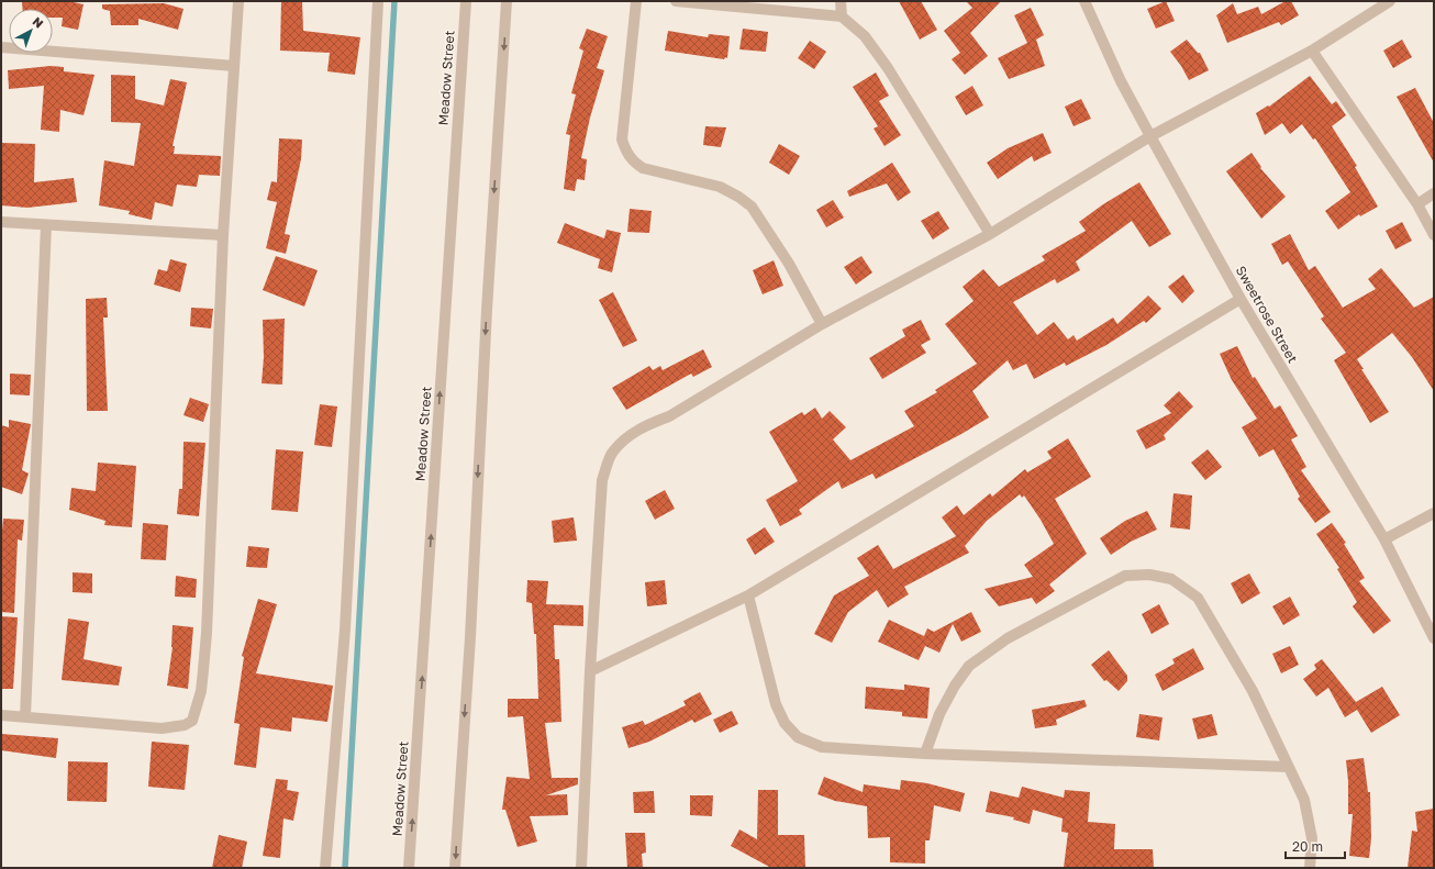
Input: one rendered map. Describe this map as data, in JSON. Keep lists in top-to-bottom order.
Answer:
{
  "streets": {
    "street": ["Meadow Street", "Sweetrose Street"]
  },
  "scale_bar": "20 m",
  "north": "top right"
}
